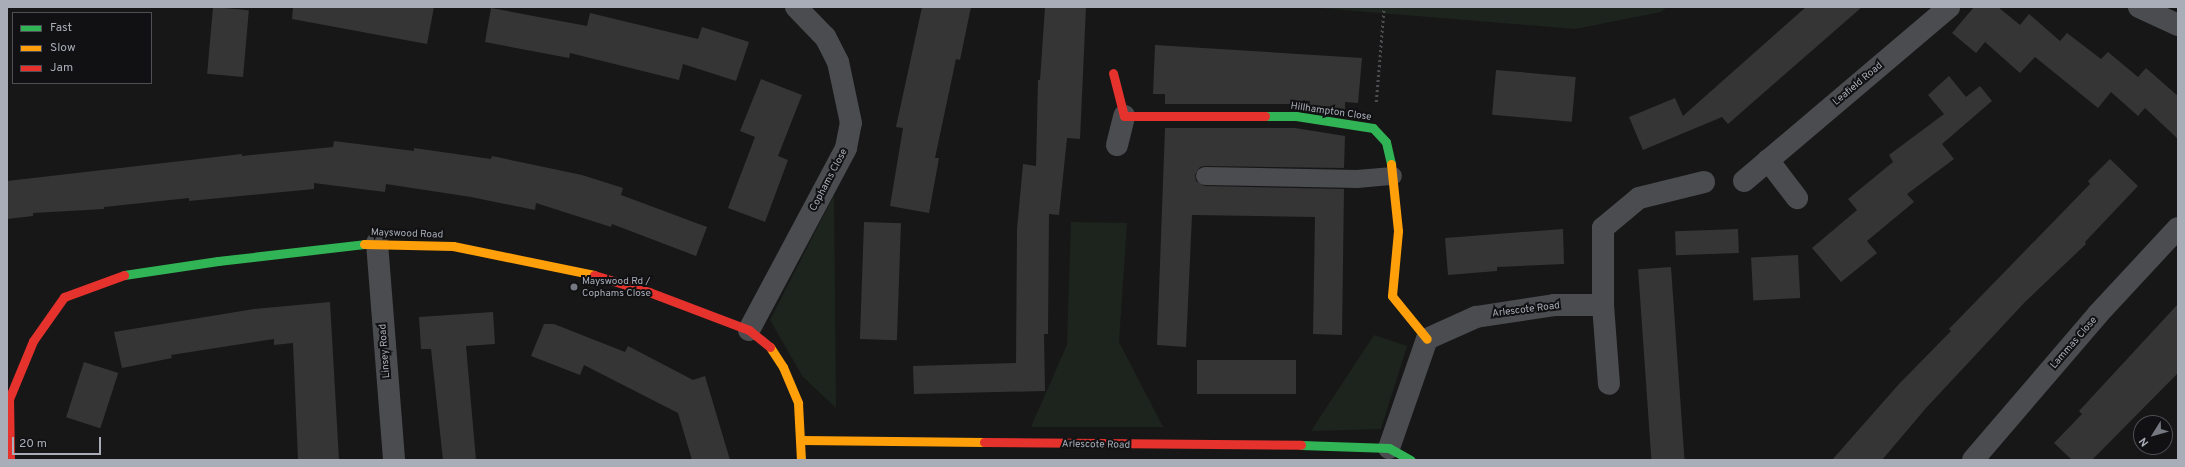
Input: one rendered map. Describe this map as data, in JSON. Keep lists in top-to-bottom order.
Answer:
{
  "streets": {
    "street": [
      "Leafield Road",
      "Hillhampton Close",
      "Cophams Close",
      "Mayswood Road",
      "Arlescote Road",
      "Lammas Close",
      "Linsey Road"
    ]
  },
  "crossings": [
    ["Hillhampton Close", "Arlescote Road"],
    ["Cophams Close", "Mayswood Road"],
    ["Mayswood Road", "Arlescote Road"],
    ["Mayswood Road", "Linsey Road"]
  ],
  "places": ["Mayswood Rd / Cophams Close"],
  "legend": ["Fast", "Slow", "Jam"],
  "scale_bar": "20 m",
  "north": "bottom left"
}
